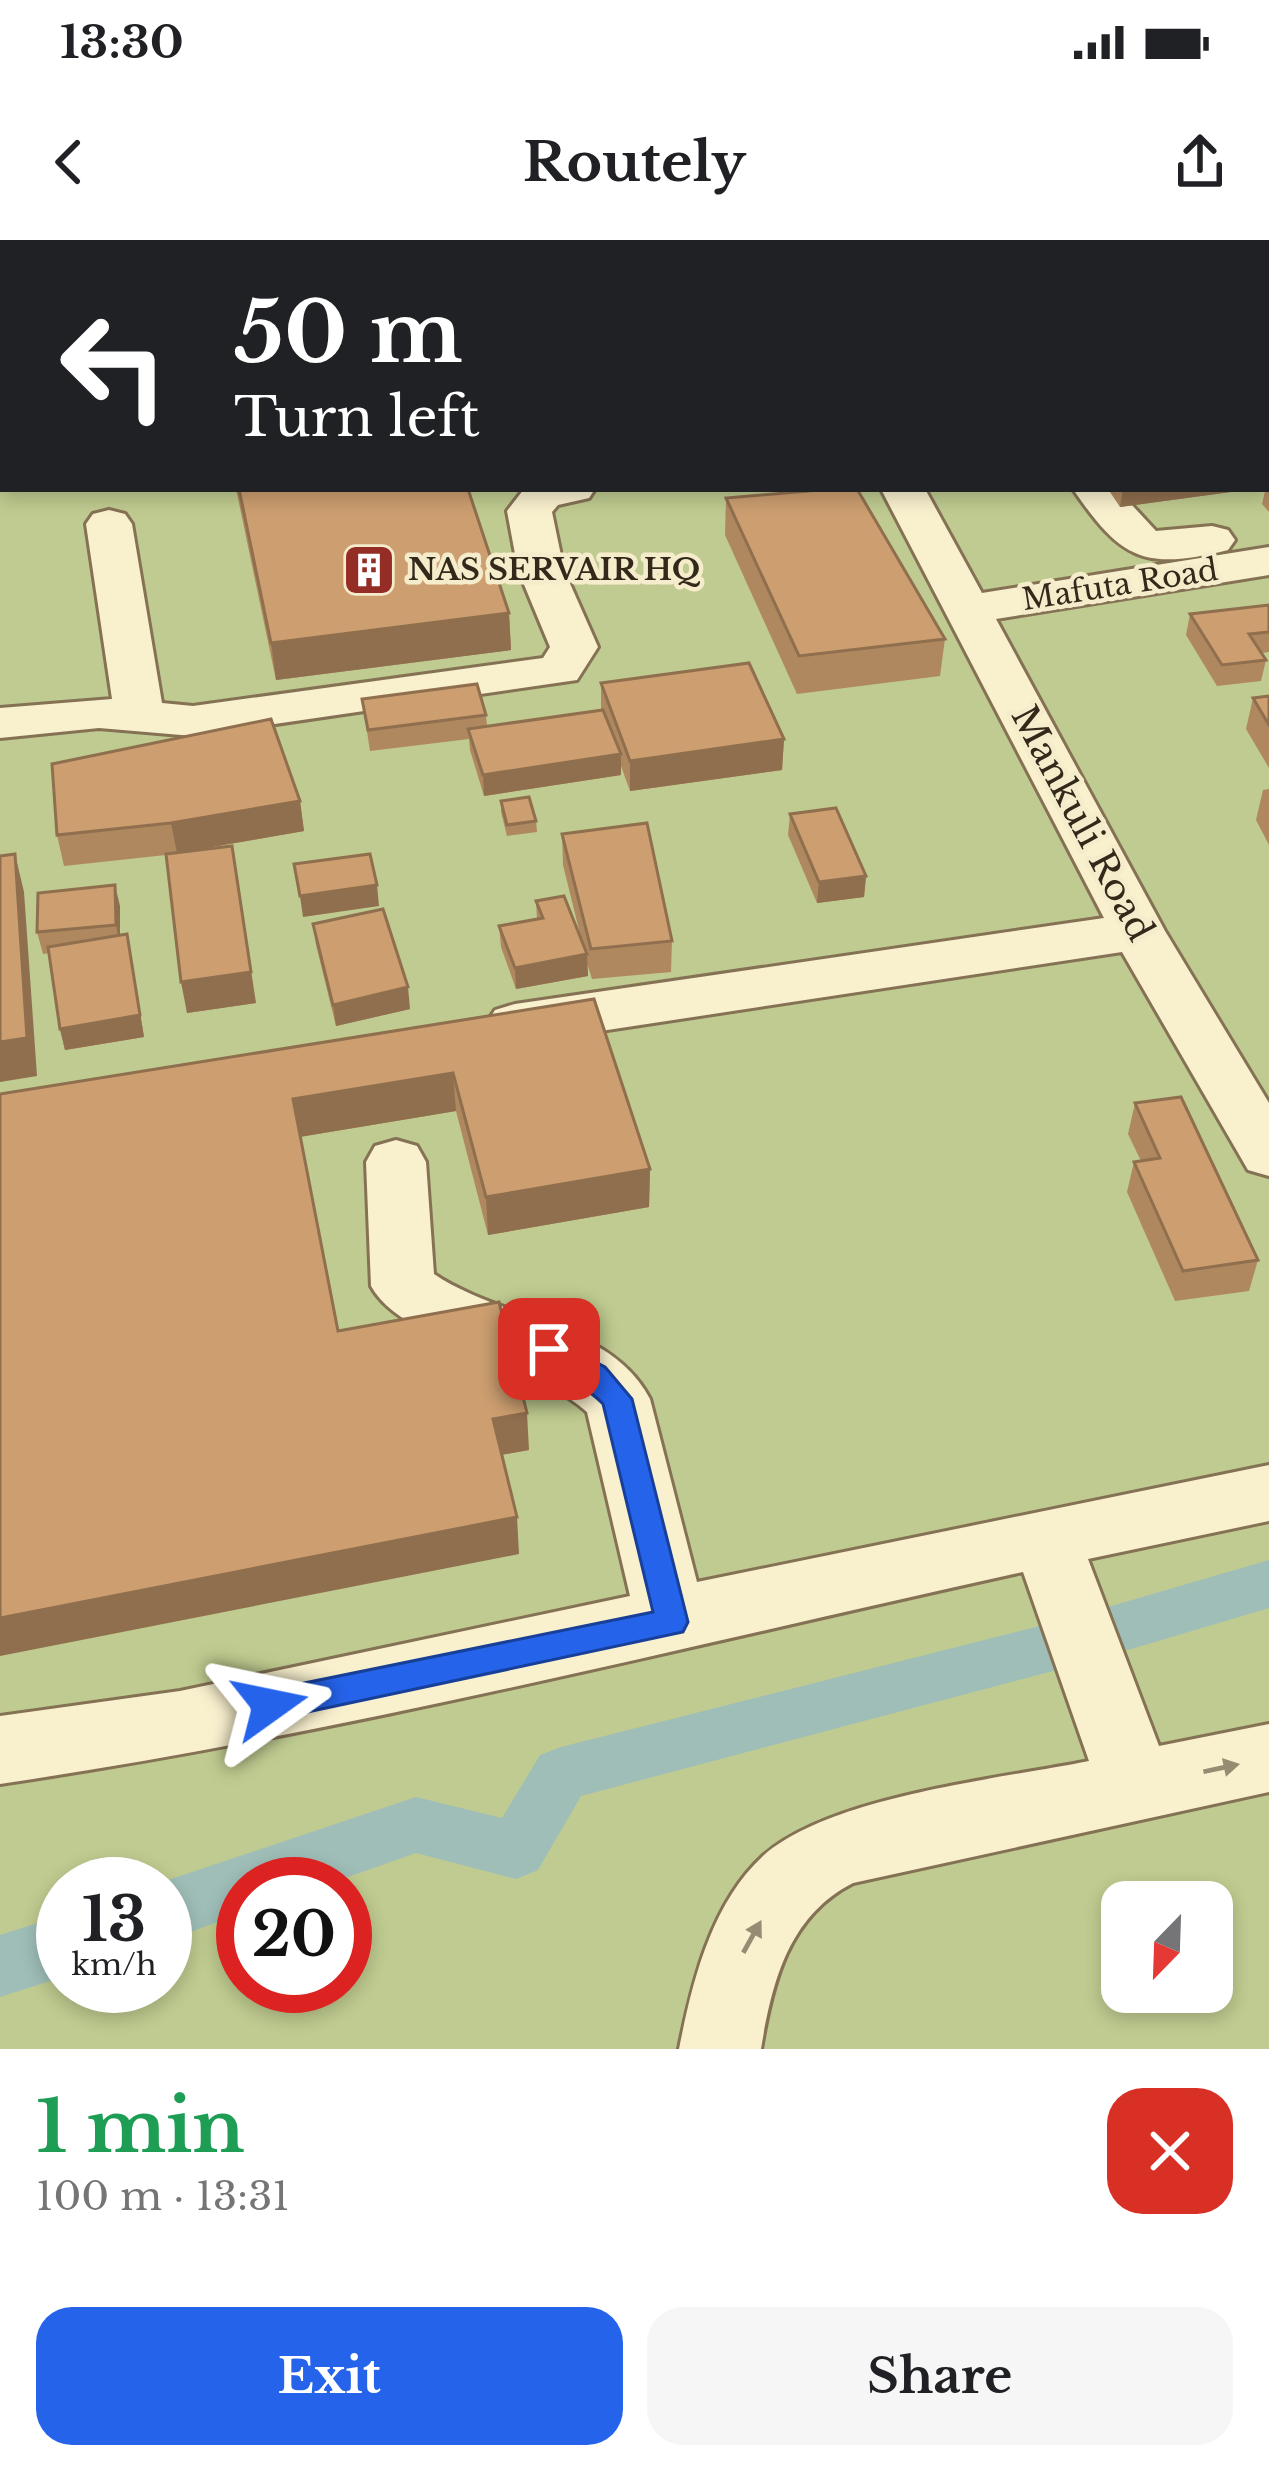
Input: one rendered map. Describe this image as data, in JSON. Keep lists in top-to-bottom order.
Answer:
{
  "streets": {
    "street": ["Mafuta Road", "Mankuli Road"]
  },
  "crossings": [
    ["Mafuta Road", "Mankuli Road"]
  ],
  "places": {
    "building": ["NAS SERVAIR HQ"]
  },
  "north": "bottom left",
  "page": {
    "status": "13:30",
    "header": "Routely",
    "turn": ["50 m", "Turn left"],
    "speed": "13 km/h",
    "limit": "20",
    "heading": ["1 min", "100 m · 13:31"],
    "buttons": ["Exit", "Share"]
  }
}
